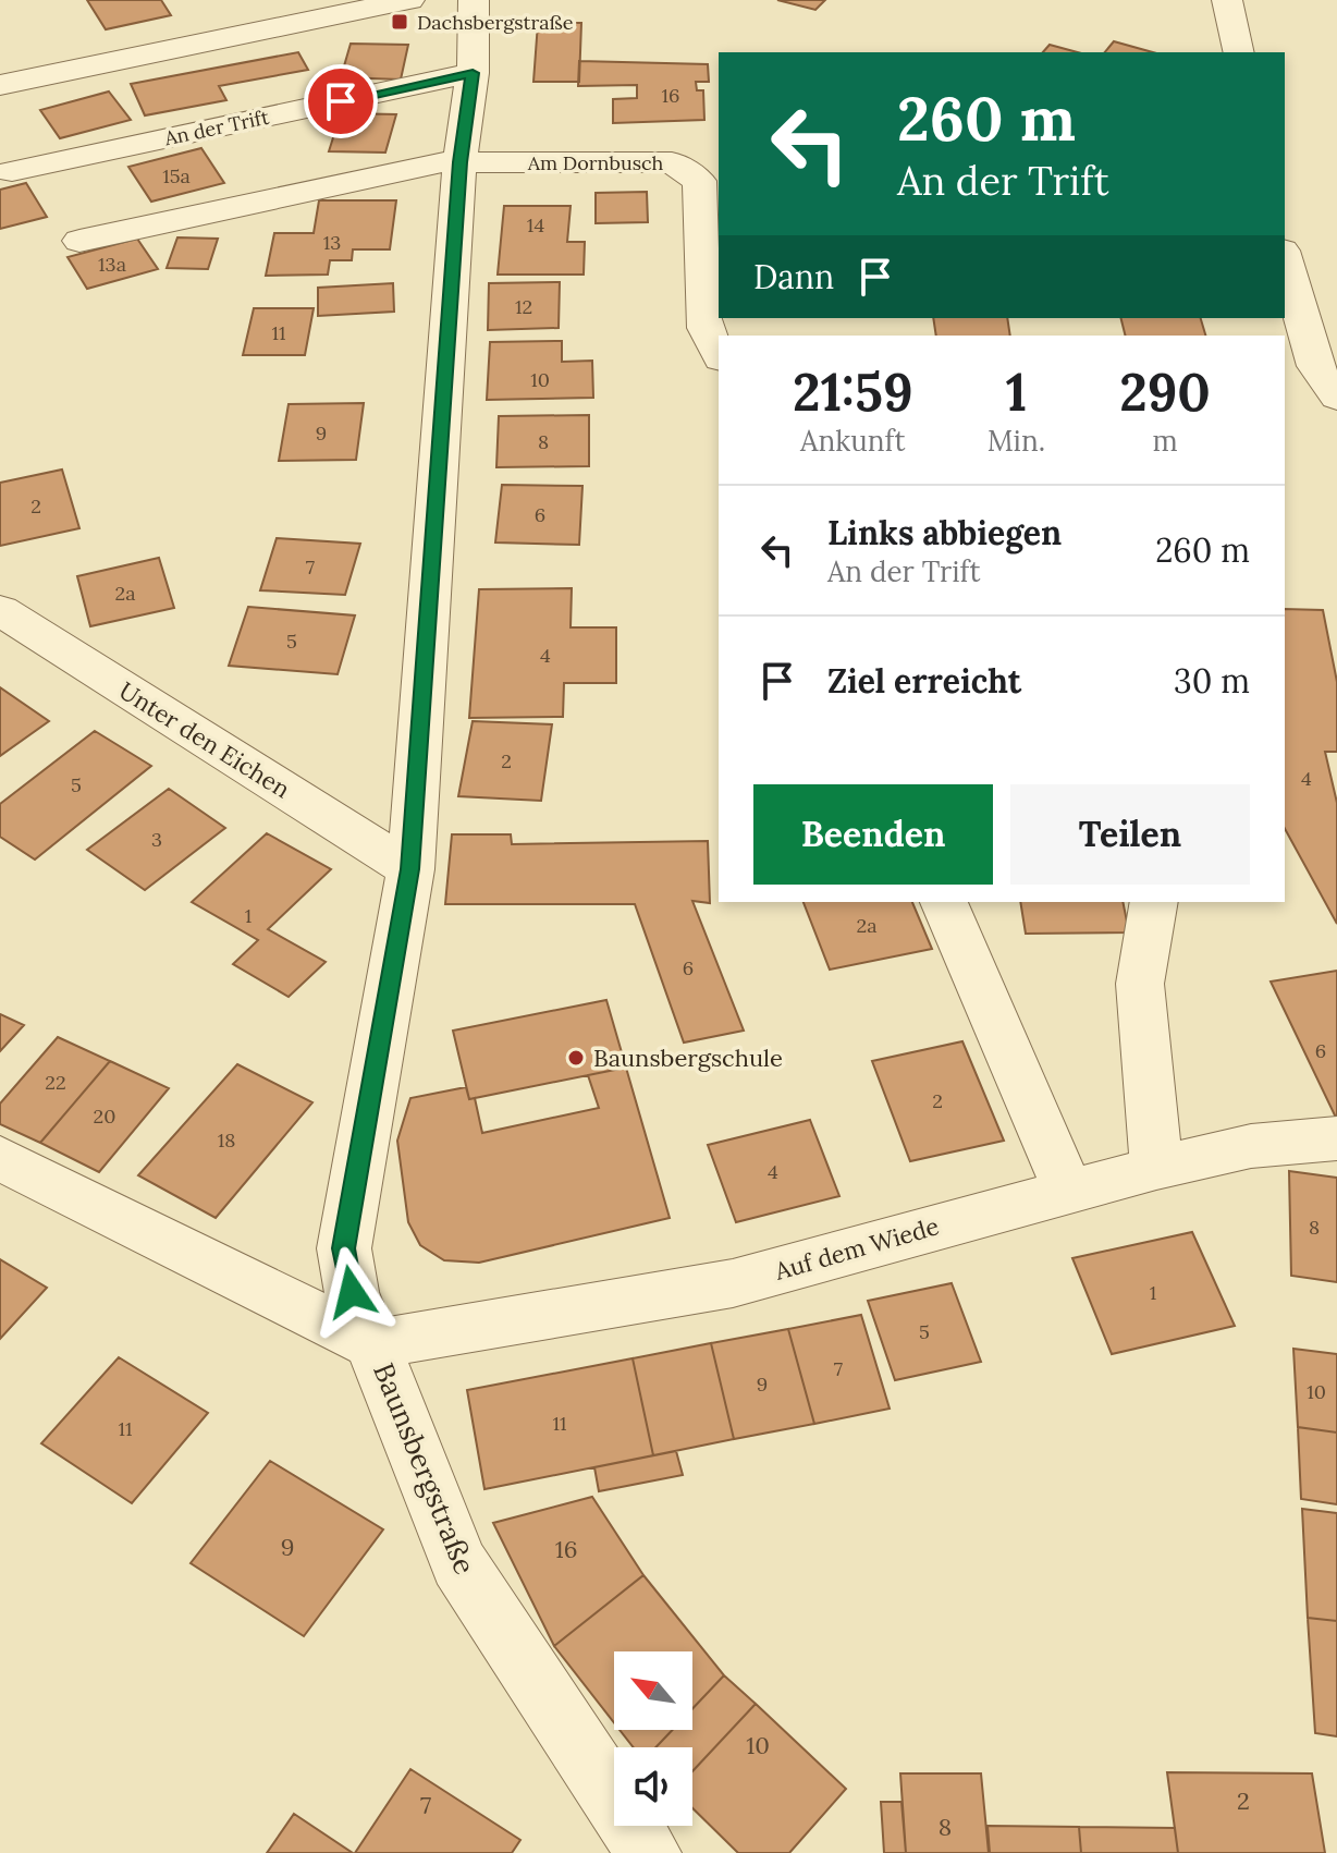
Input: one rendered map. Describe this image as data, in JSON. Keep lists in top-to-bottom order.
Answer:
{
  "streets": {
    "street": [
      "An der Trift",
      "Am Dornbusch",
      "Unter den Eichen",
      "Auf dem Wiede",
      "Baunsbergstraße"
    ]
  },
  "crossings": [
    ["Auf dem Wiede", "Baunsbergstraße"]
  ],
  "places": {
    "transit": ["Dachsbergstraße"],
    "other": ["Baunsbergschule"]
  },
  "house_numbers": [
    "16",
    "15a",
    "14",
    "13",
    "13a",
    "12",
    "11",
    "10",
    "9",
    "8",
    "2",
    "6",
    "7",
    "2a",
    "5",
    "4",
    "2",
    "4",
    "5",
    "3",
    "1",
    "2a",
    "6",
    "6",
    "22",
    "2",
    "20",
    "18",
    "4",
    "8",
    "1",
    "5",
    "7",
    "9",
    "10",
    "11",
    "11",
    "9",
    "16",
    "10",
    "2",
    "7",
    "8"
  ],
  "north": "top left",
  "page": {
    "turn": ["260 m", "An der Trift"],
    "then": "Dann",
    "eta": [
      "21:59",
      "Ankunft",
      "1",
      "Min.",
      "290",
      "m"
    ],
    "list": [
      {
        "name": "Links abbiegen",
        "note": "An der Trift",
        "value": "260 m"
      },
      {
        "name": "Ziel erreicht",
        "value": "30 m"
      }
    ],
    "buttons": ["Beenden", "Teilen"]
  }
}
